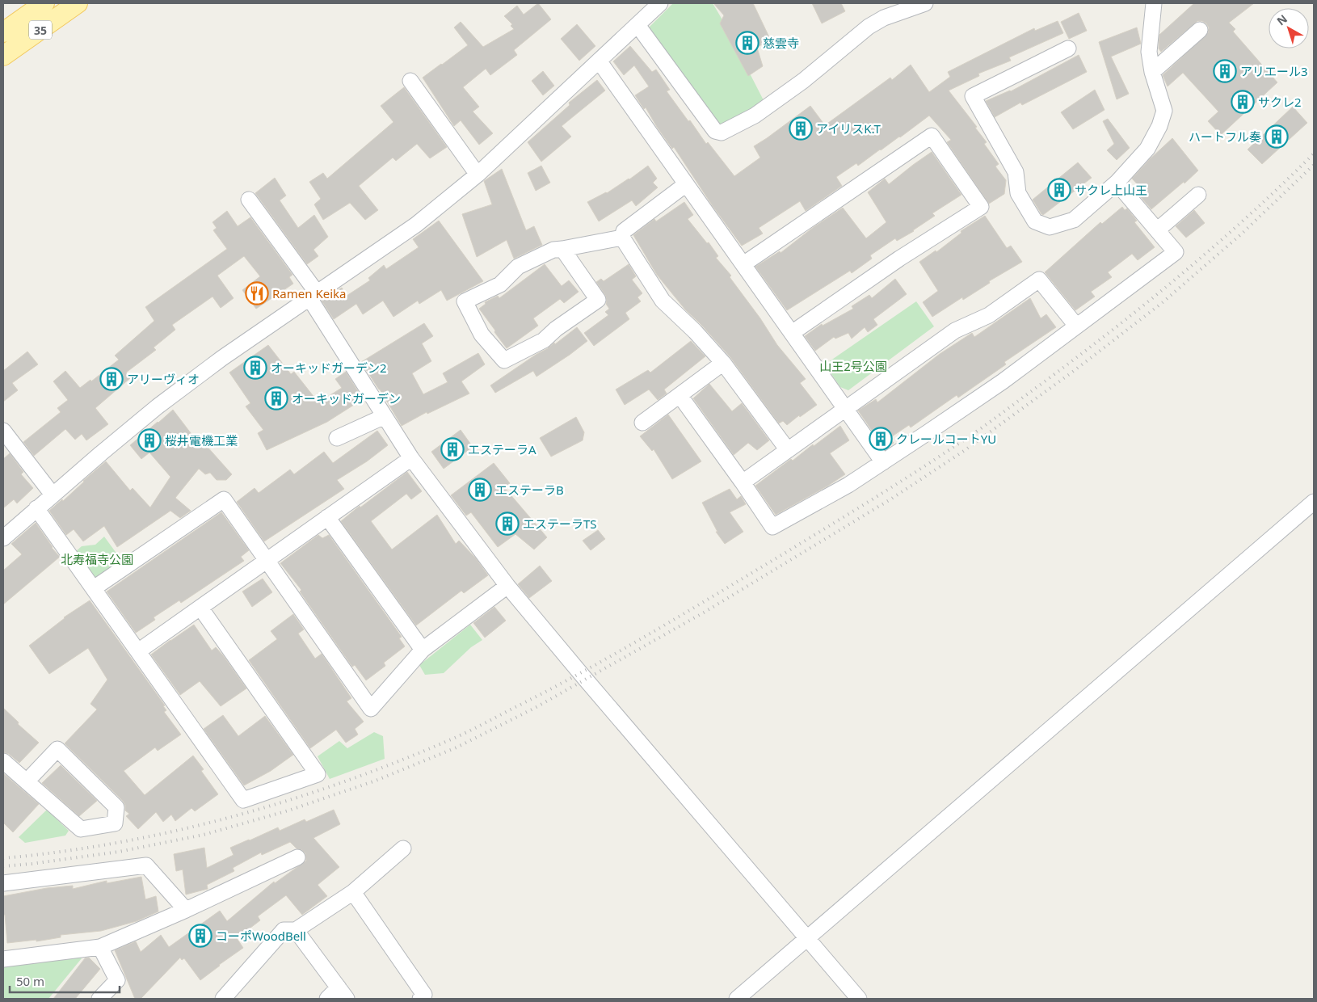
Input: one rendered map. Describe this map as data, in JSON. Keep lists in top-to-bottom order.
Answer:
{
  "streets": {
    "main road": ["35"]
  },
  "parks": ["山王2号公園", "北寿福寺公園"],
  "places": {
    "building": [
      "慈雲寺",
      "アリエール3",
      "サクレ2",
      "アイリスK.T",
      "ハートフル奏",
      "サクレ上山王",
      "オーキッドガーデン2",
      "アリーヴィオ",
      "オーキッドガーデン",
      "クレールコートYU",
      "桜井電機工業",
      "エステーラA",
      "エステーラB",
      "エステーラTS",
      "コーポWoodBell"
    ],
    "restaurant": ["Ramen Keika"]
  },
  "scale_bar": "50 m",
  "north": "top left"
}
